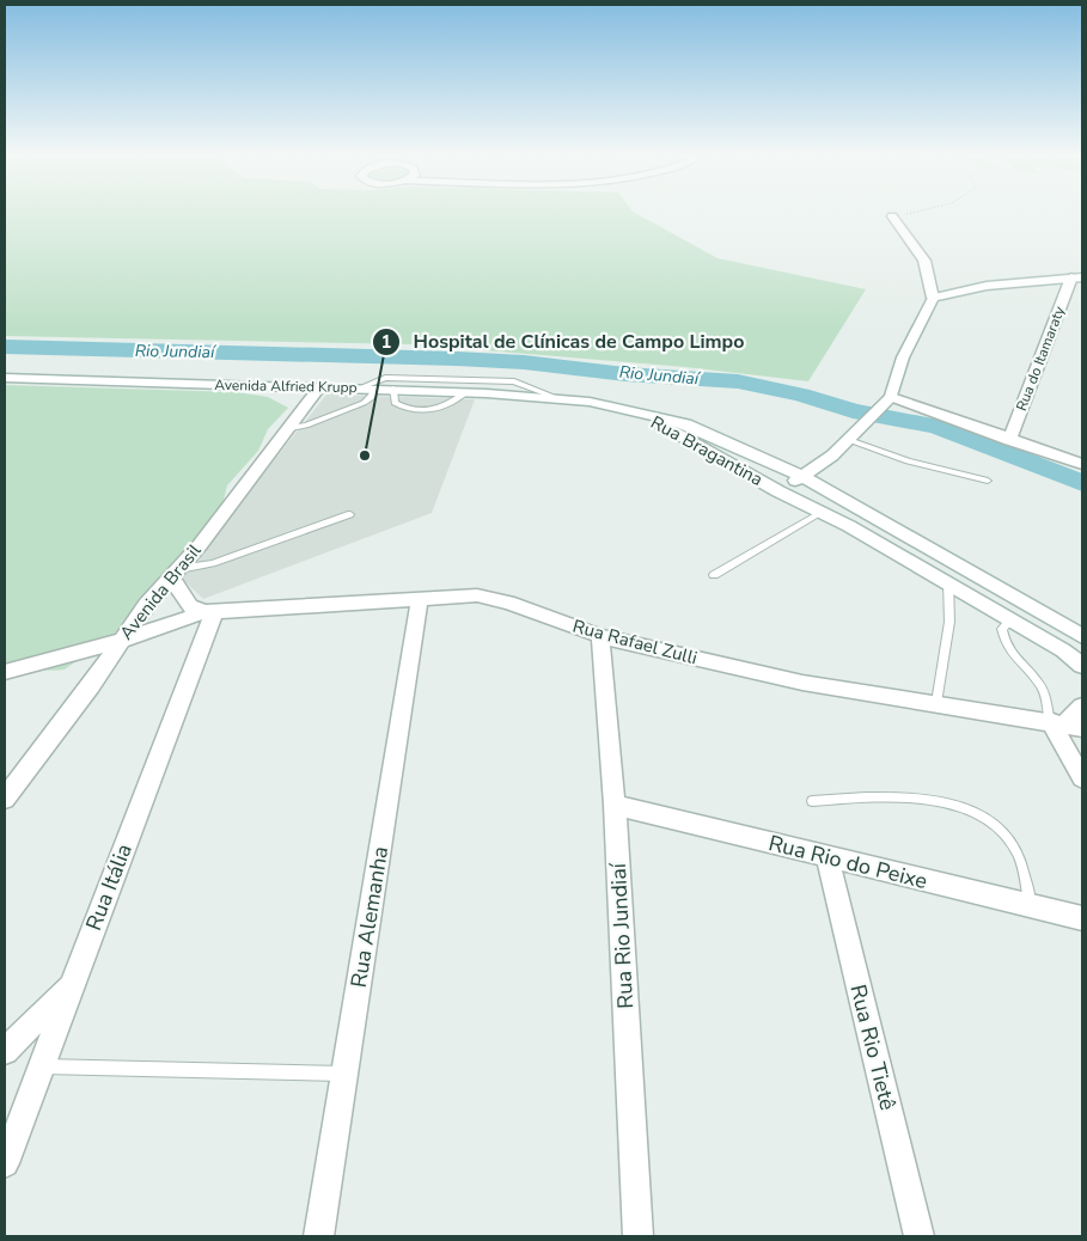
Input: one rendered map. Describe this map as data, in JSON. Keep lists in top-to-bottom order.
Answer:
{
  "streets": {
    "street": [
      "Rua do Itamaraty",
      "Avenida Alfried Krupp",
      "Rua Bragantina",
      "Avenida Brasil",
      "Rua Rafael Zulli",
      "Rua Rio do Peixe",
      "Rua Itália",
      "Rua Alemanha",
      "Rua Rio Jundiaí",
      "Rua Rio Tietê"
    ]
  },
  "crossings": [
    ["Avenida Alfried Krupp", "Rua Bragantina"],
    ["Avenida Alfried Krupp", "Avenida Brasil"],
    ["Avenida Brasil", "Rua Rafael Zulli"],
    ["Rua Rafael Zulli", "Rua Itália"],
    ["Rua Rafael Zulli", "Rua Alemanha"],
    ["Rua Rafael Zulli", "Rua Rio Jundiaí"],
    ["Rua Rio do Peixe", "Rua Rio Jundiaí"],
    ["Rua Rio do Peixe", "Rua Rio Tietê"]
  ],
  "water": ["Rio Jundiaí"],
  "places": ["Hospital de Clínicas de Campo Limpo"]
}
